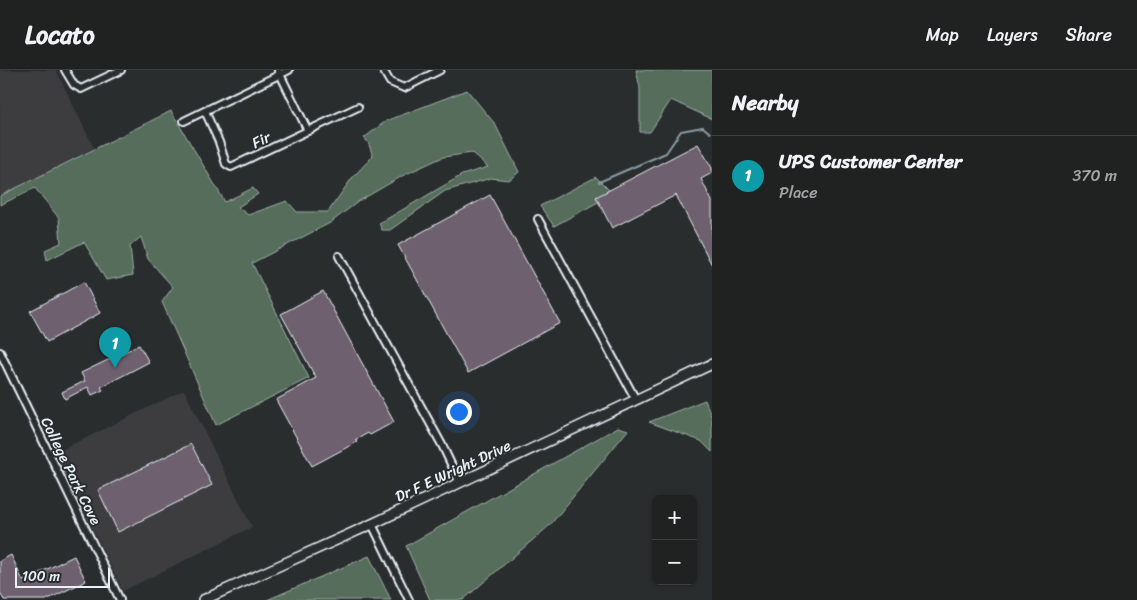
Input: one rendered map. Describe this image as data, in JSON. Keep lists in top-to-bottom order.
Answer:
{
  "streets": {
    "highway": ["Dr F E Wright Drive"],
    "street": ["Fir", "College Park Cove"]
  },
  "scale_bar": "100 m",
  "page": {
    "header": "Locato",
    "nav": ["Map", "Layers", "Share"],
    "heading": "Nearby",
    "list": [
      {
        "mark": "1",
        "name": "UPS Customer Center",
        "note": "Place",
        "value": "370 m"
      }
    ],
    "pins": "1",
    "map_buttons": ["+", "−"],
    "scale": "100 m"
  }
}
